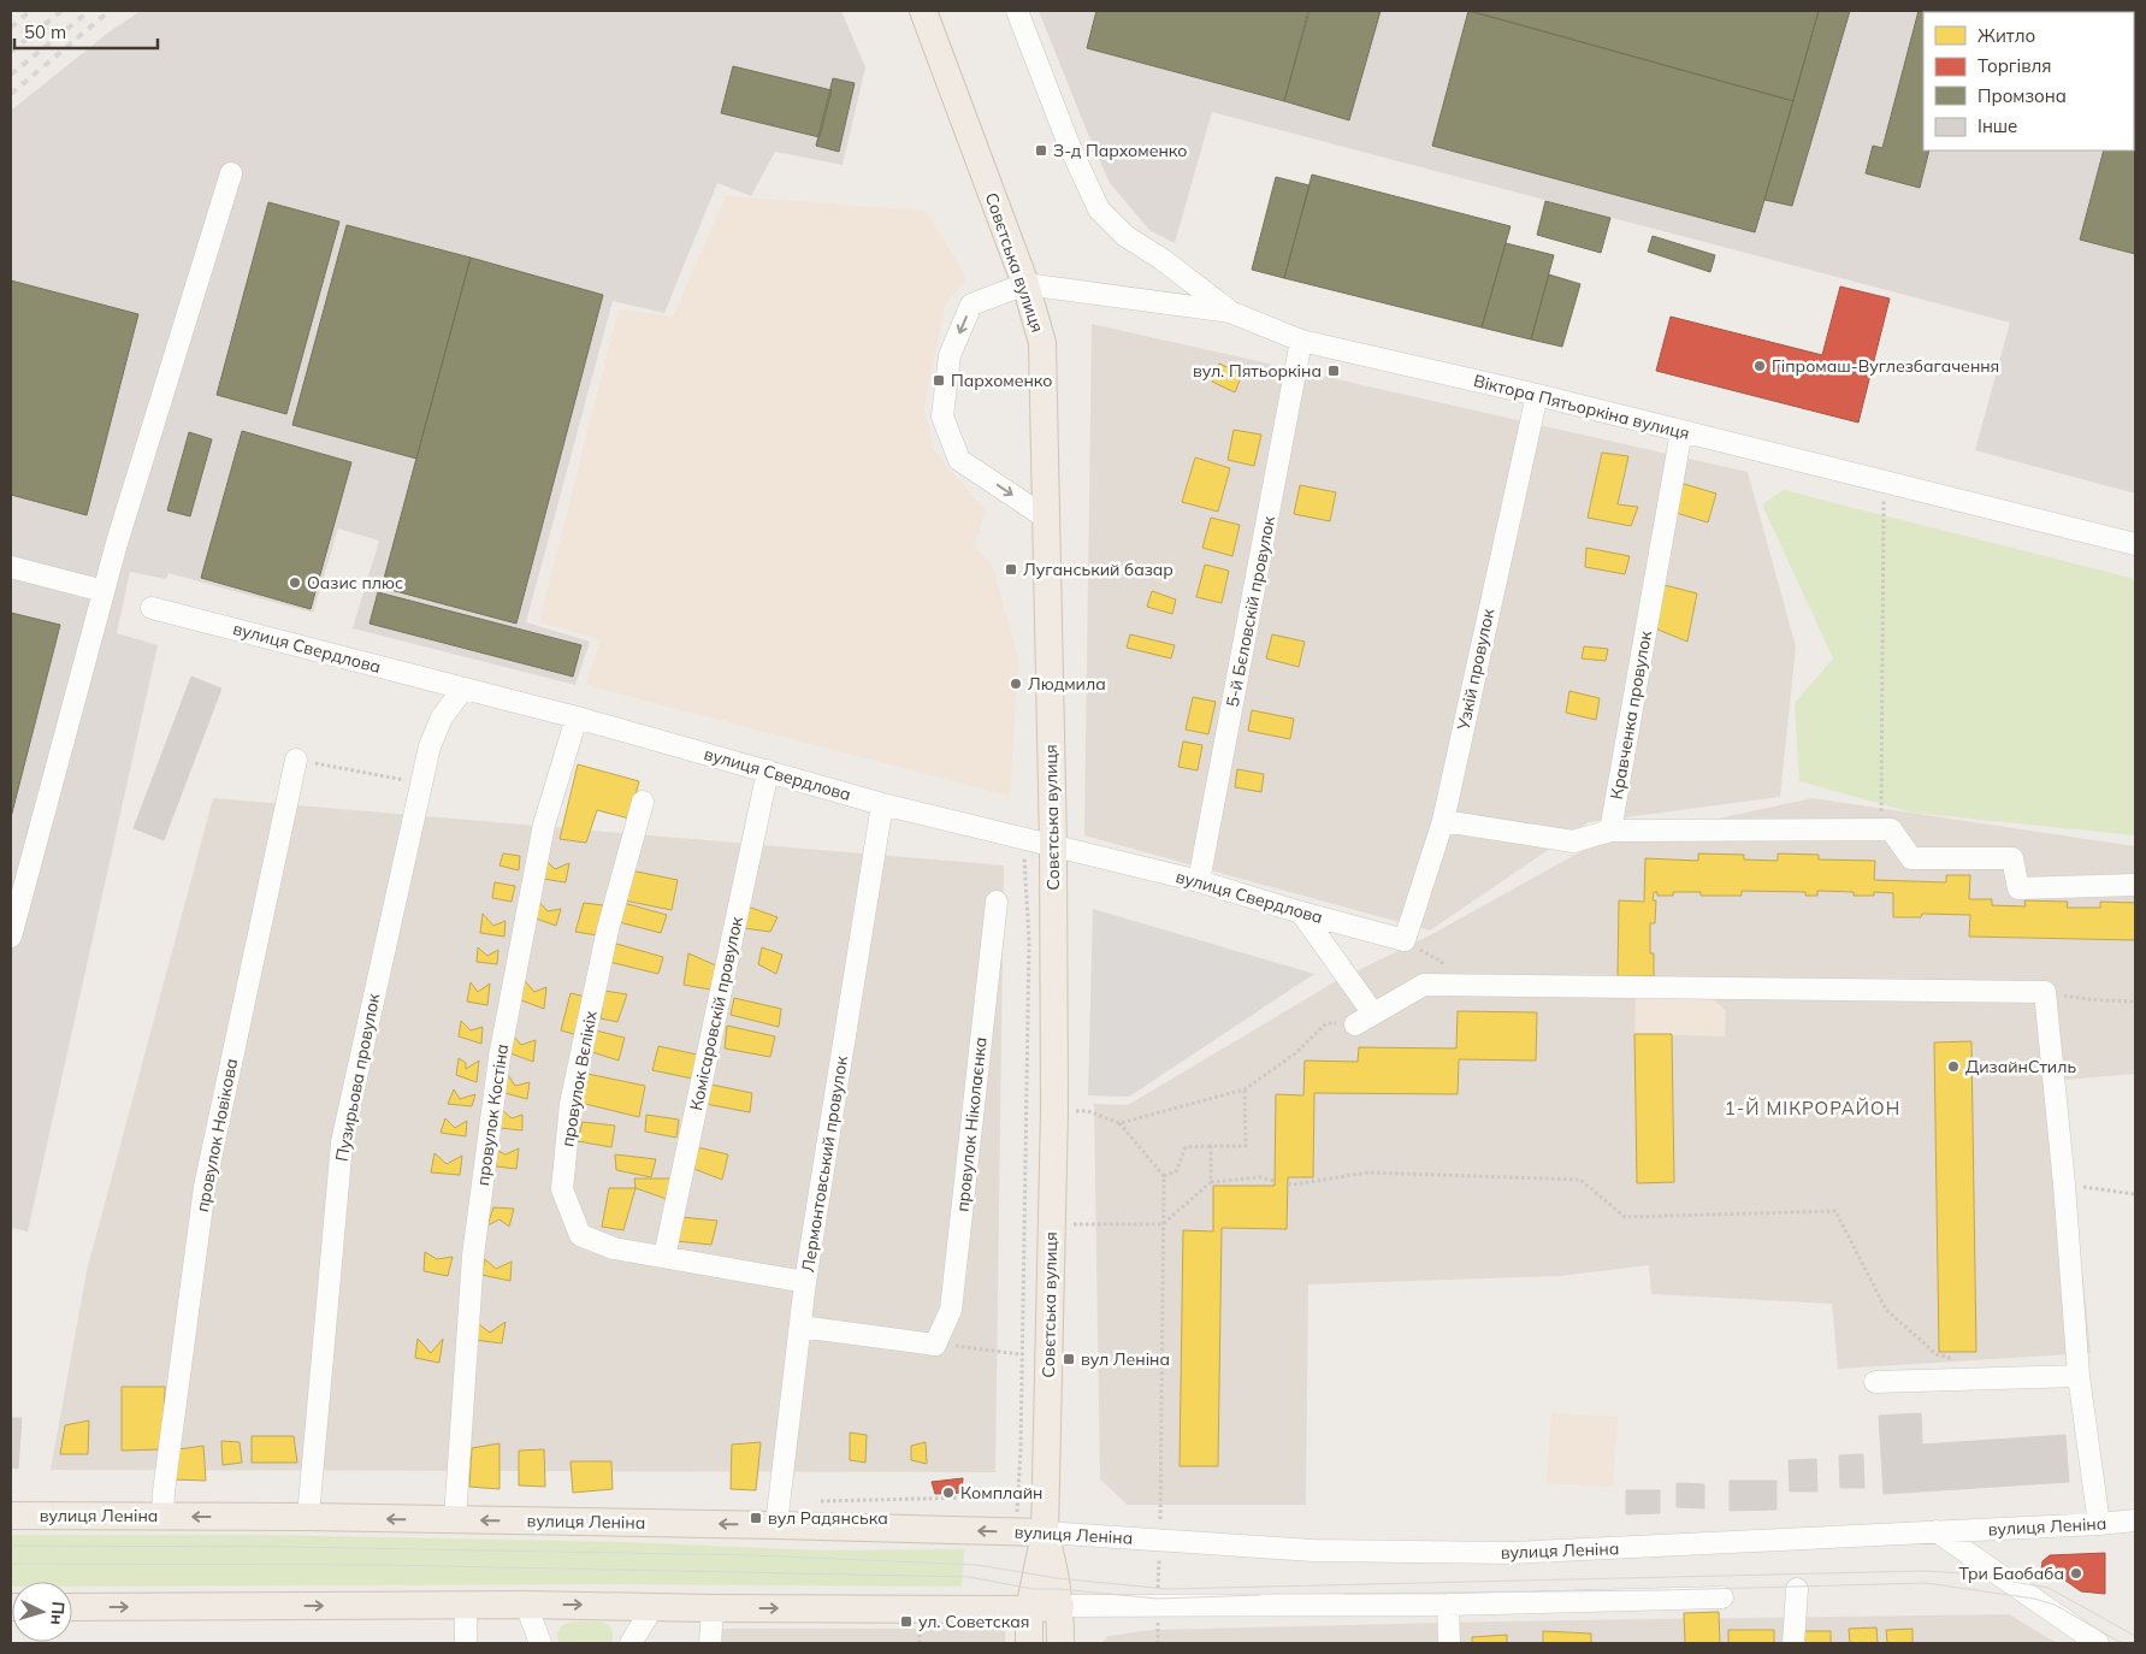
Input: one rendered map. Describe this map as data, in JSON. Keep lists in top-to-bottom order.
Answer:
{
  "streets": {
    "main road": ["Совєтська вулиця", "вулиця Леніна"],
    "street": [
      "Віктора Пятьоркіна вулиця",
      "5-й Бєловскій провулок",
      "вулиця Свердлова",
      "Узкій провулок",
      "Кравченка провулок",
      "Комісаровскій провулок",
      "Пузирьова провулок",
      "провулок Вєлікіх",
      "провулок Костіна",
      "провулок Ніколаєнка",
      "провулок Новікова",
      "Лермонтовський провулок"
    ]
  },
  "crossings": [
    ["Совєтська вулиця", "Віктора Пятьоркіна вулиця"],
    ["Совєтська вулиця", "вулиця Свердлова"],
    ["Совєтська вулиця", "вулиця Леніна"],
    ["Віктора Пятьоркіна вулиця", "5-й Бєловскій провулок"],
    ["Віктора Пятьоркіна вулиця", "Узкій провулок"],
    ["Віктора Пятьоркіна вулиця", "Кравченка провулок"],
    ["5-й Бєловскій провулок", "вулиця Свердлова"],
    ["вулиця Свердлова", "Узкій провулок"],
    ["вулиця Свердлова", "Комісаровскій провулок"],
    ["вулиця Свердлова", "Пузирьова провулок"],
    ["вулиця Свердлова", "провулок Костіна"],
    ["вулиця Свердлова", "Лермонтовський провулок"],
    ["Комісаровскій провулок", "провулок Вєлікіх"],
    ["Пузирьова провулок", "вулиця Леніна"],
    ["провулок Вєлікіх", "Лермонтовський провулок"],
    ["провулок Костіна", "вулиця Леніна"],
    ["провулок Ніколаєнка", "Лермонтовський провулок"],
    ["провулок Новікова", "вулиця Леніна"],
    ["Лермонтовський провулок", "вулиця Леніна"]
  ],
  "districts": ["1-Й МІКРОРАЙОН"],
  "places": {
    "transit": [
      "З-д Пархоменко",
      "вул. Пятьоркіна",
      "Пархоменко",
      "Луганський базар",
      "вул Леніна",
      "вул Радянська",
      "ул. Советская"
    ],
    "other": [
      "Гіпромаш-Вуглезбагачення",
      "Оазис плюс",
      "Людмила",
      "ДизайнСтиль",
      "Комплайн",
      "Три Баобаба"
    ]
  },
  "legend": [
    "Житло",
    "Торгівля",
    "Промзона",
    "Інше"
  ],
  "scale_bar": "50 m",
  "north": "right"
}
